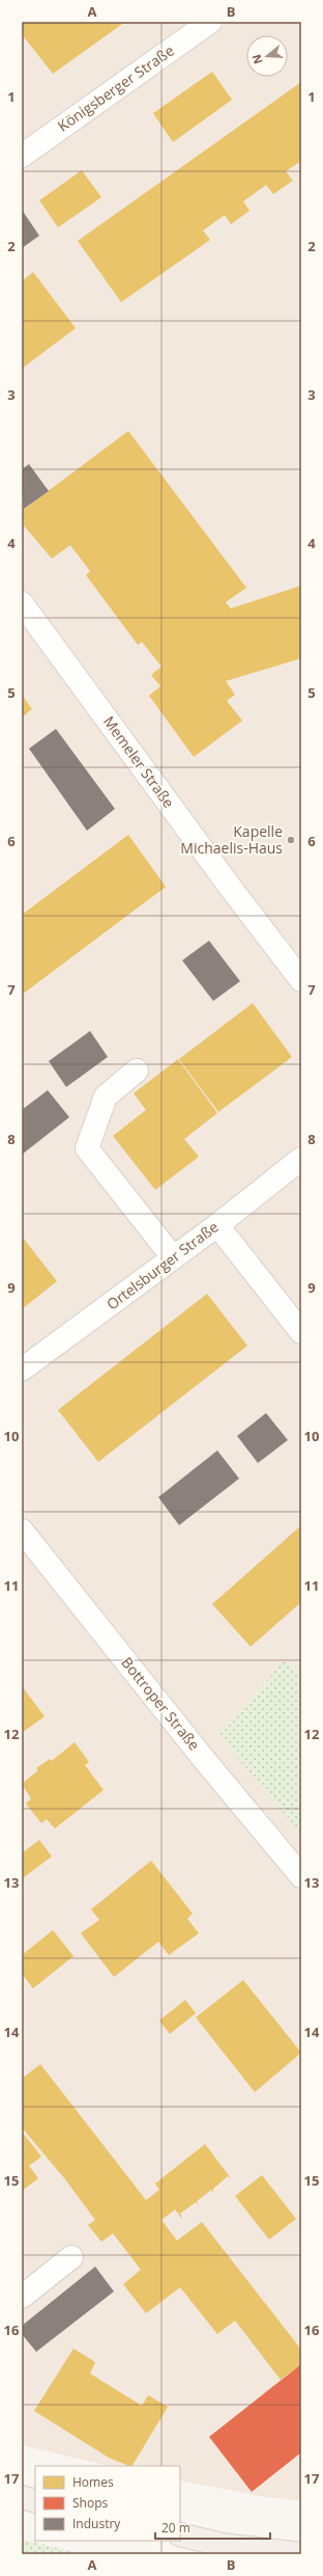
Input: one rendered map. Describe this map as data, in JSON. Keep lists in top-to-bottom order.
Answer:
{
  "streets": {
    "street": [
      "Königsberger Straße",
      "Memeler Straße",
      "Ortelsburger Straße",
      "Bottroper Straße"
    ]
  },
  "places": ["Kapelle Michaelis-Haus"],
  "legend": ["Homes", "Shops", "Industry"],
  "scale_bar": "20 m",
  "north": "left",
  "grid": {
    "columns": ["A", "B"],
    "rows": [
      "1",
      "2",
      "3",
      "4",
      "5",
      "6",
      "7",
      "8",
      "9",
      "10",
      "11",
      "12",
      "13",
      "14",
      "15",
      "16",
      "17"
    ]
  }
}
